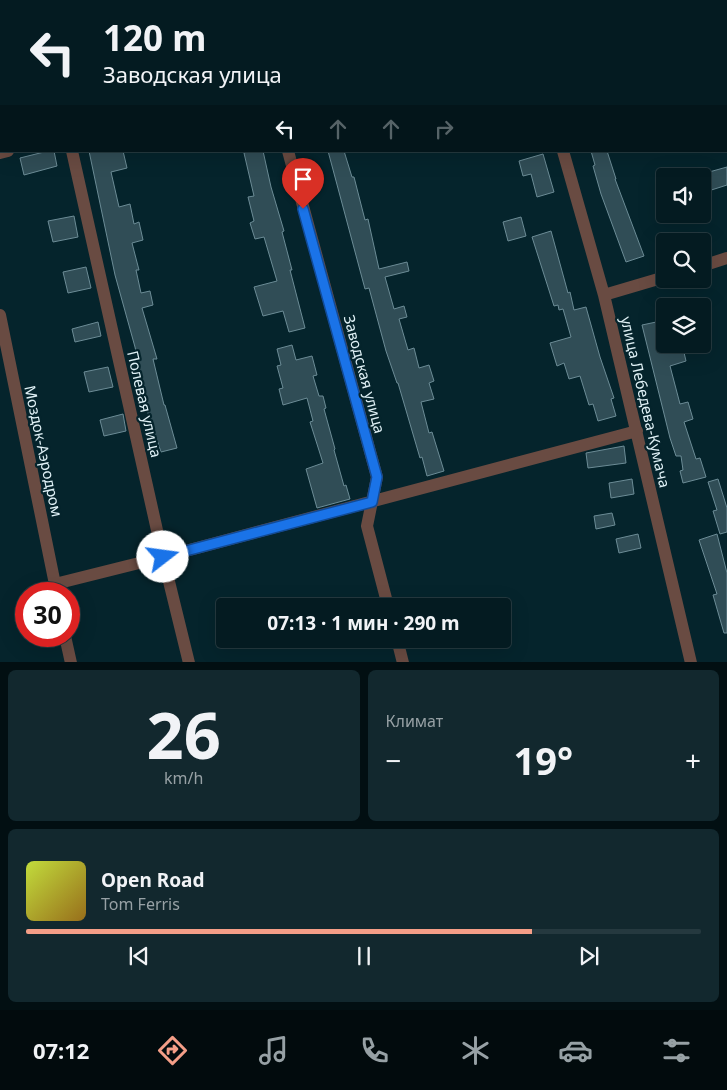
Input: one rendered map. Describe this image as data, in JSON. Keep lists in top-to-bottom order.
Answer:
{
  "streets": {
    "street": [
      "Заводская улица",
      "улица Лебедева-Кумача",
      "Полевая улица",
      "Моздок-Аэродром"
    ]
  },
  "page": {
    "turn": ["120 m", "Заводская улица"],
    "limit": "30",
    "trip": "07:13 · 1 мин · 290 m",
    "tile": [
      ["26", "km/h"],
      "Климат"
    ],
    "heat": ["−", "19°", "+"],
    "song": ["Open Road", "Tom Ferris"],
    "tabs": "07:12"
  }
}
